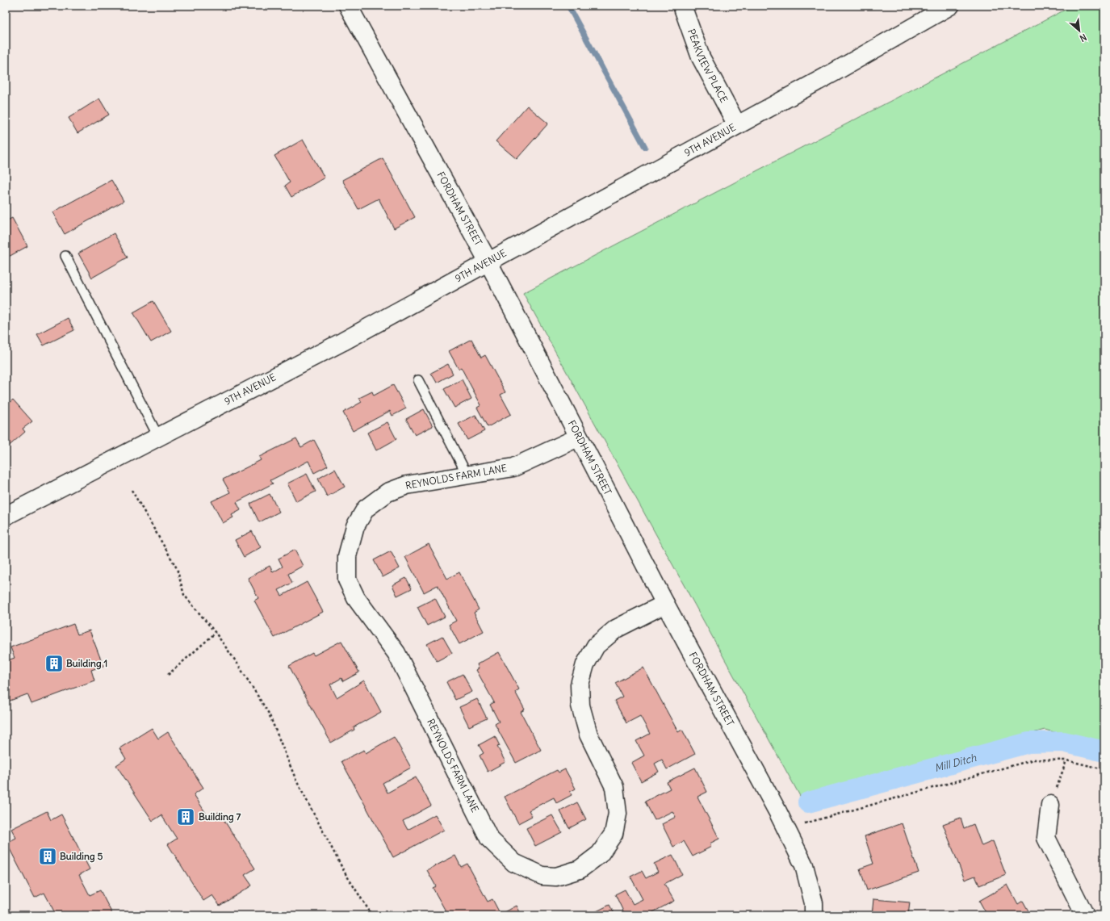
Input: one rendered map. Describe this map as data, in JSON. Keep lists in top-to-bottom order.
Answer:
{
  "streets": {
    "street": [
      "PEAKVIEW PLACE",
      "9TH AVENUE",
      "FORDHAM STREET",
      "REYNOLDS FARM LANE"
    ]
  },
  "crossings": [
    ["PEAKVIEW PLACE", "9TH AVENUE"],
    ["9TH AVENUE", "FORDHAM STREET"],
    ["FORDHAM STREET", "REYNOLDS FARM LANE"]
  ],
  "water": ["Mill Ditch"],
  "places": {
    "building": ["Building 1", "Building 7", "Building 5"]
  },
  "north": "bottom right"
}
